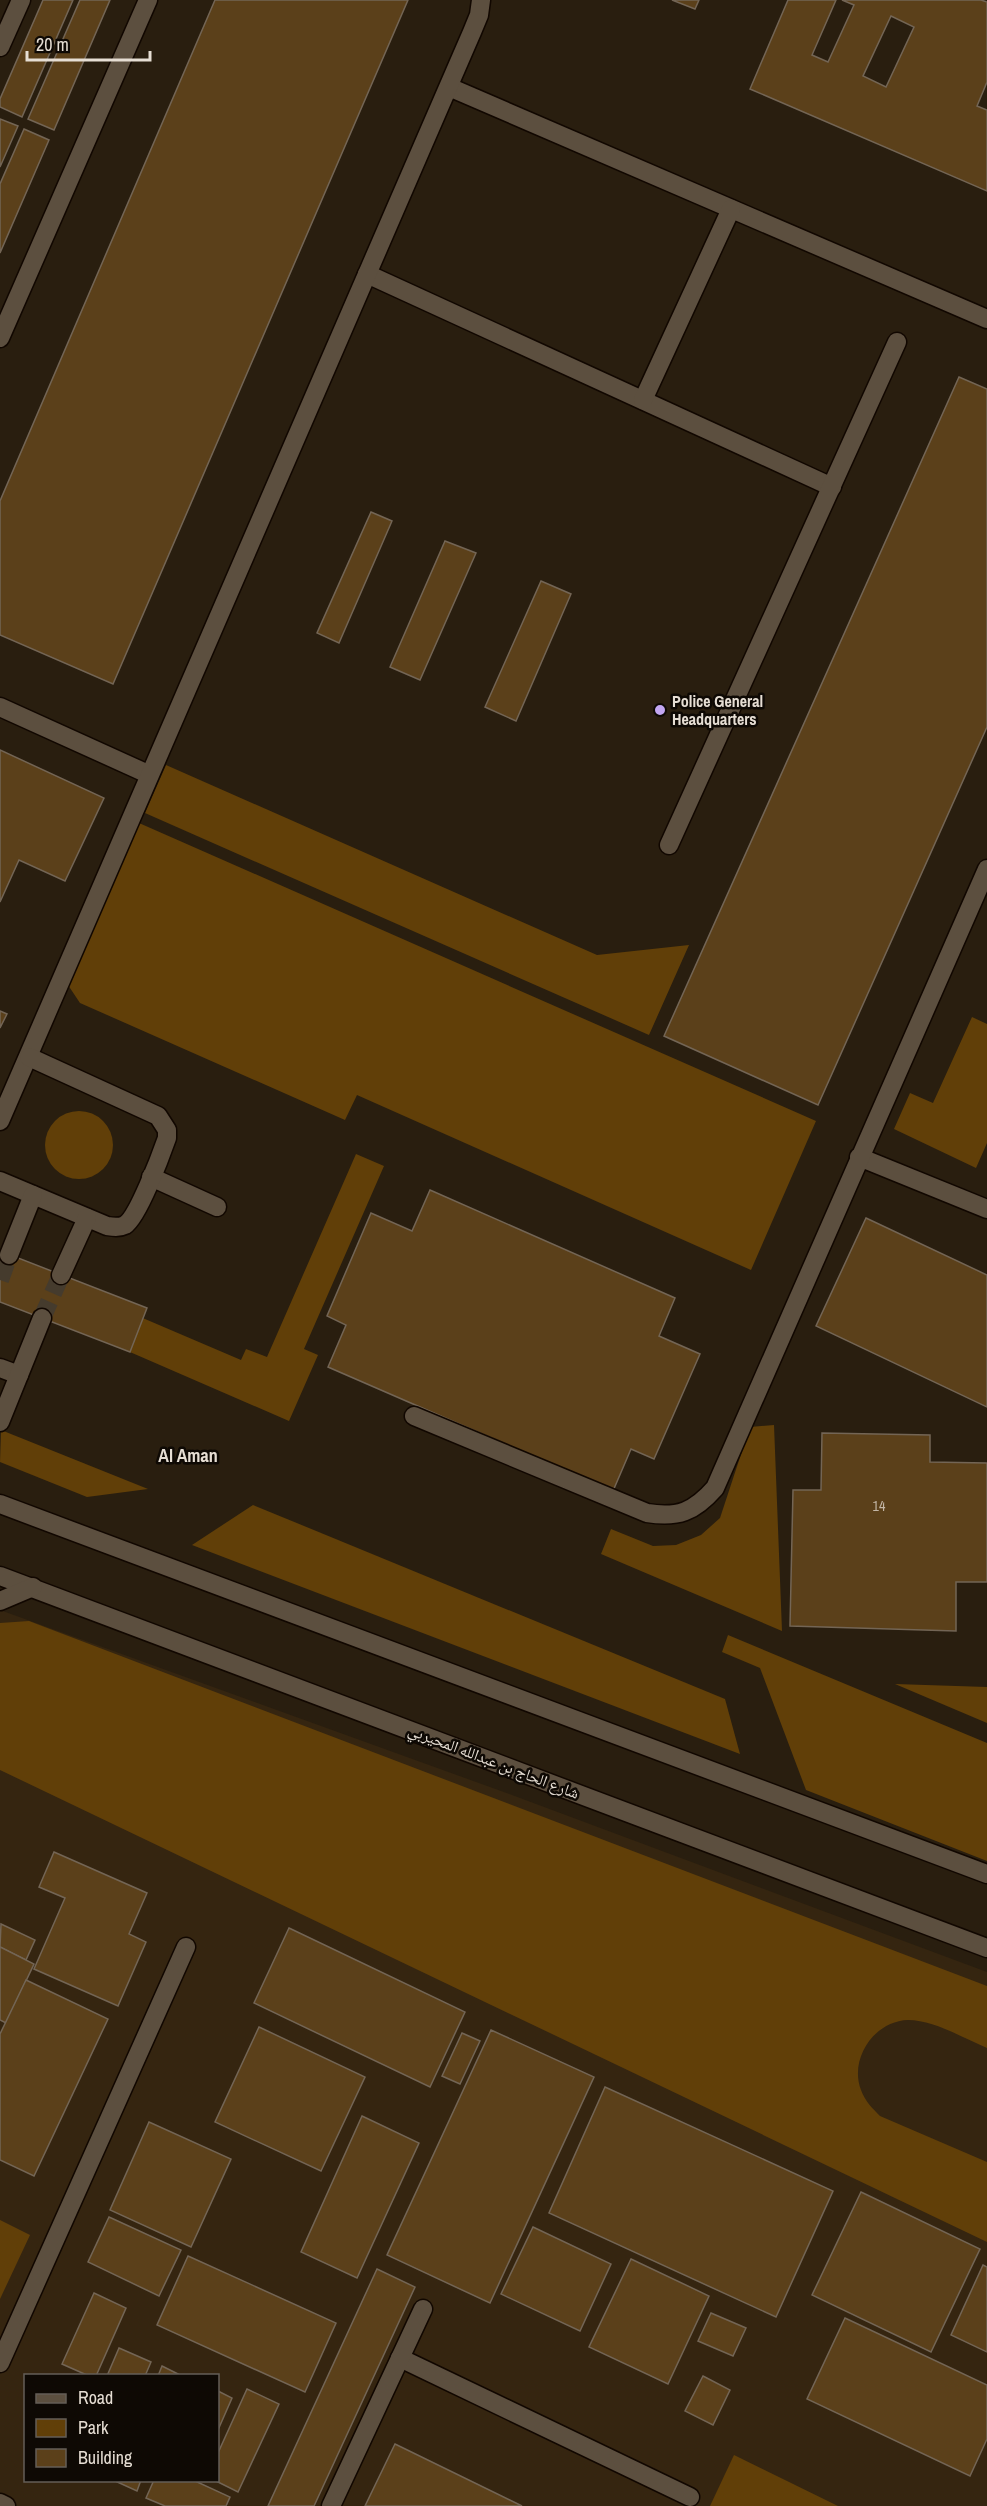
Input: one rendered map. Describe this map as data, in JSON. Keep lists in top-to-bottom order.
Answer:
{
  "streets": {
    "street": ["شارع الحاج بن عبدالله المحيربي"]
  },
  "districts": ["Al Aman"],
  "places": ["Police General Headquarters"],
  "house_numbers": ["14"],
  "legend": ["Road", "Park", "Building"],
  "scale_bar": "20 m"
}
